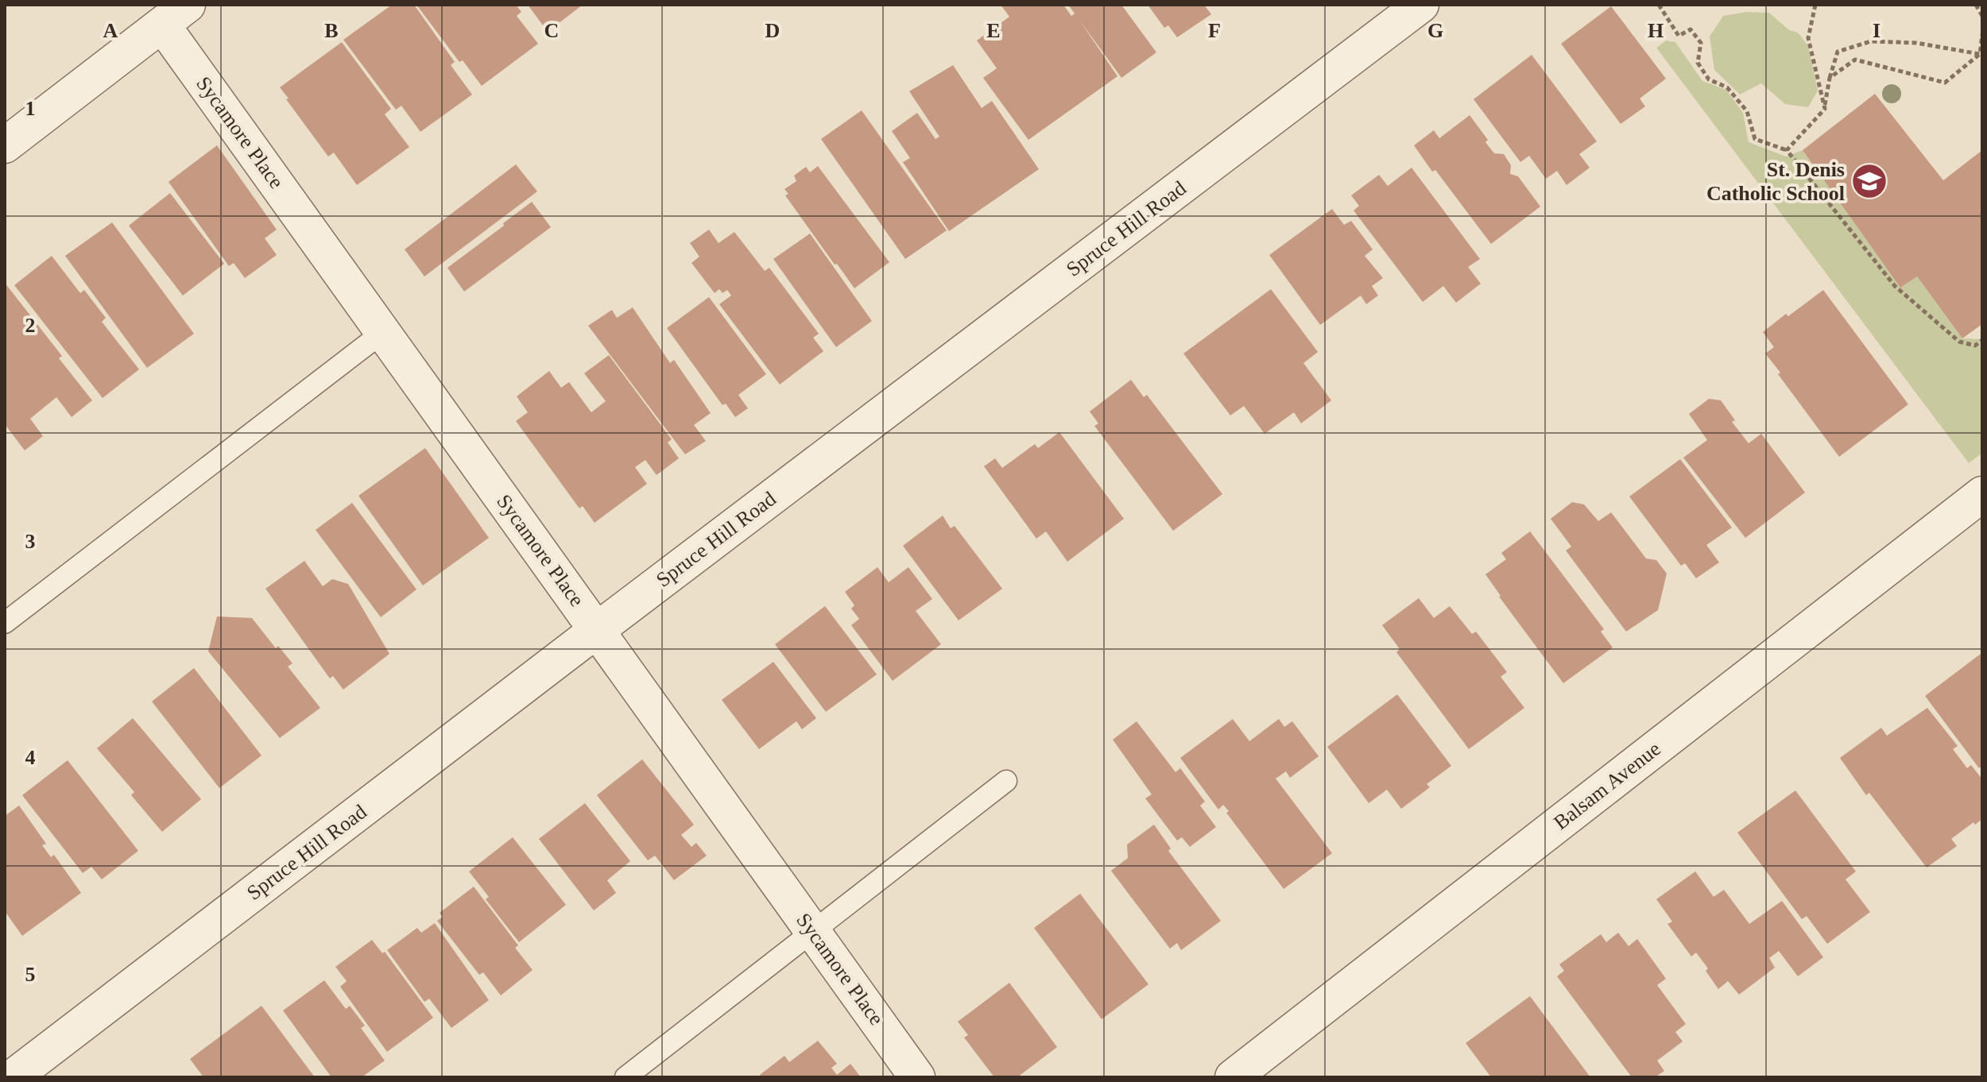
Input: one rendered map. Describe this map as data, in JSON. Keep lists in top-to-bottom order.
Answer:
{
  "streets": {
    "street": ["Sycamore Place", "Spruce Hill Road", "Balsam Avenue"]
  },
  "crossings": [
    ["Sycamore Place", "Spruce Hill Road"]
  ],
  "places": {
    "school or university": ["St. Denis Catholic School"]
  },
  "grid": {
    "columns": [
      "A",
      "B",
      "C",
      "D",
      "E",
      "F",
      "G",
      "H",
      "I"
    ],
    "rows": [
      "1",
      "2",
      "3",
      "4",
      "5"
    ]
  }
}
